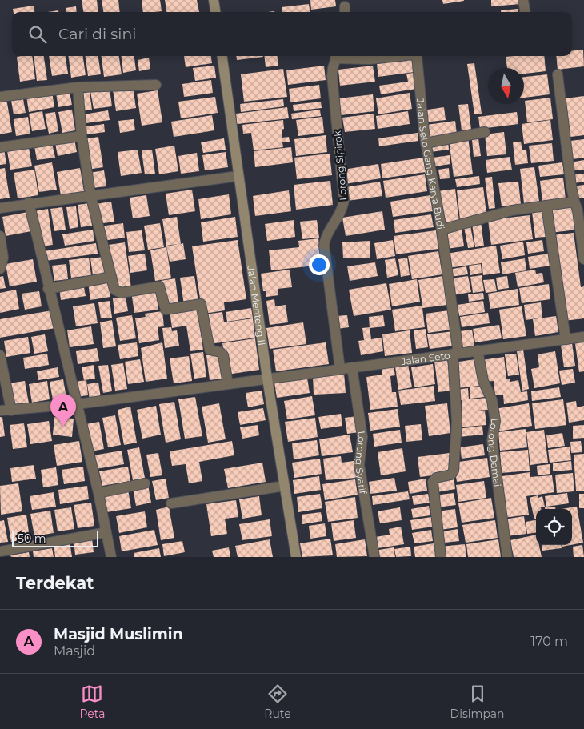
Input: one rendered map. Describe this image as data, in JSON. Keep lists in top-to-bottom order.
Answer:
{
  "streets": {
    "street": [
      "Jalan Seto Gang Karya Budi",
      "Lorong Sipirok",
      "Jalan Menteng II",
      "Jalan Seto",
      "Lorong Damai",
      "Lorong Syarif"
    ]
  },
  "crossings": [
    ["Jalan Seto Gang Karya Budi", "Lorong Sipirok"],
    ["Jalan Seto Gang Karya Budi", "Jalan Seto"],
    ["Lorong Sipirok", "Jalan Seto"],
    ["Jalan Menteng II", "Jalan Seto"],
    ["Jalan Seto", "Lorong Damai"],
    ["Jalan Seto", "Lorong Syarif"]
  ],
  "scale_bar": "50 m",
  "north": "bottom",
  "page": {
    "search": "Cari di sini",
    "pins": "A",
    "scale": "50 m",
    "heading": "Terdekat",
    "list": [
      {
        "mark": "A",
        "name": "Masjid Muslimin",
        "note": "Masjid",
        "value": "170 m"
      }
    ],
    "nav": ["Peta", "Rute", "Disimpan"]
  }
}
